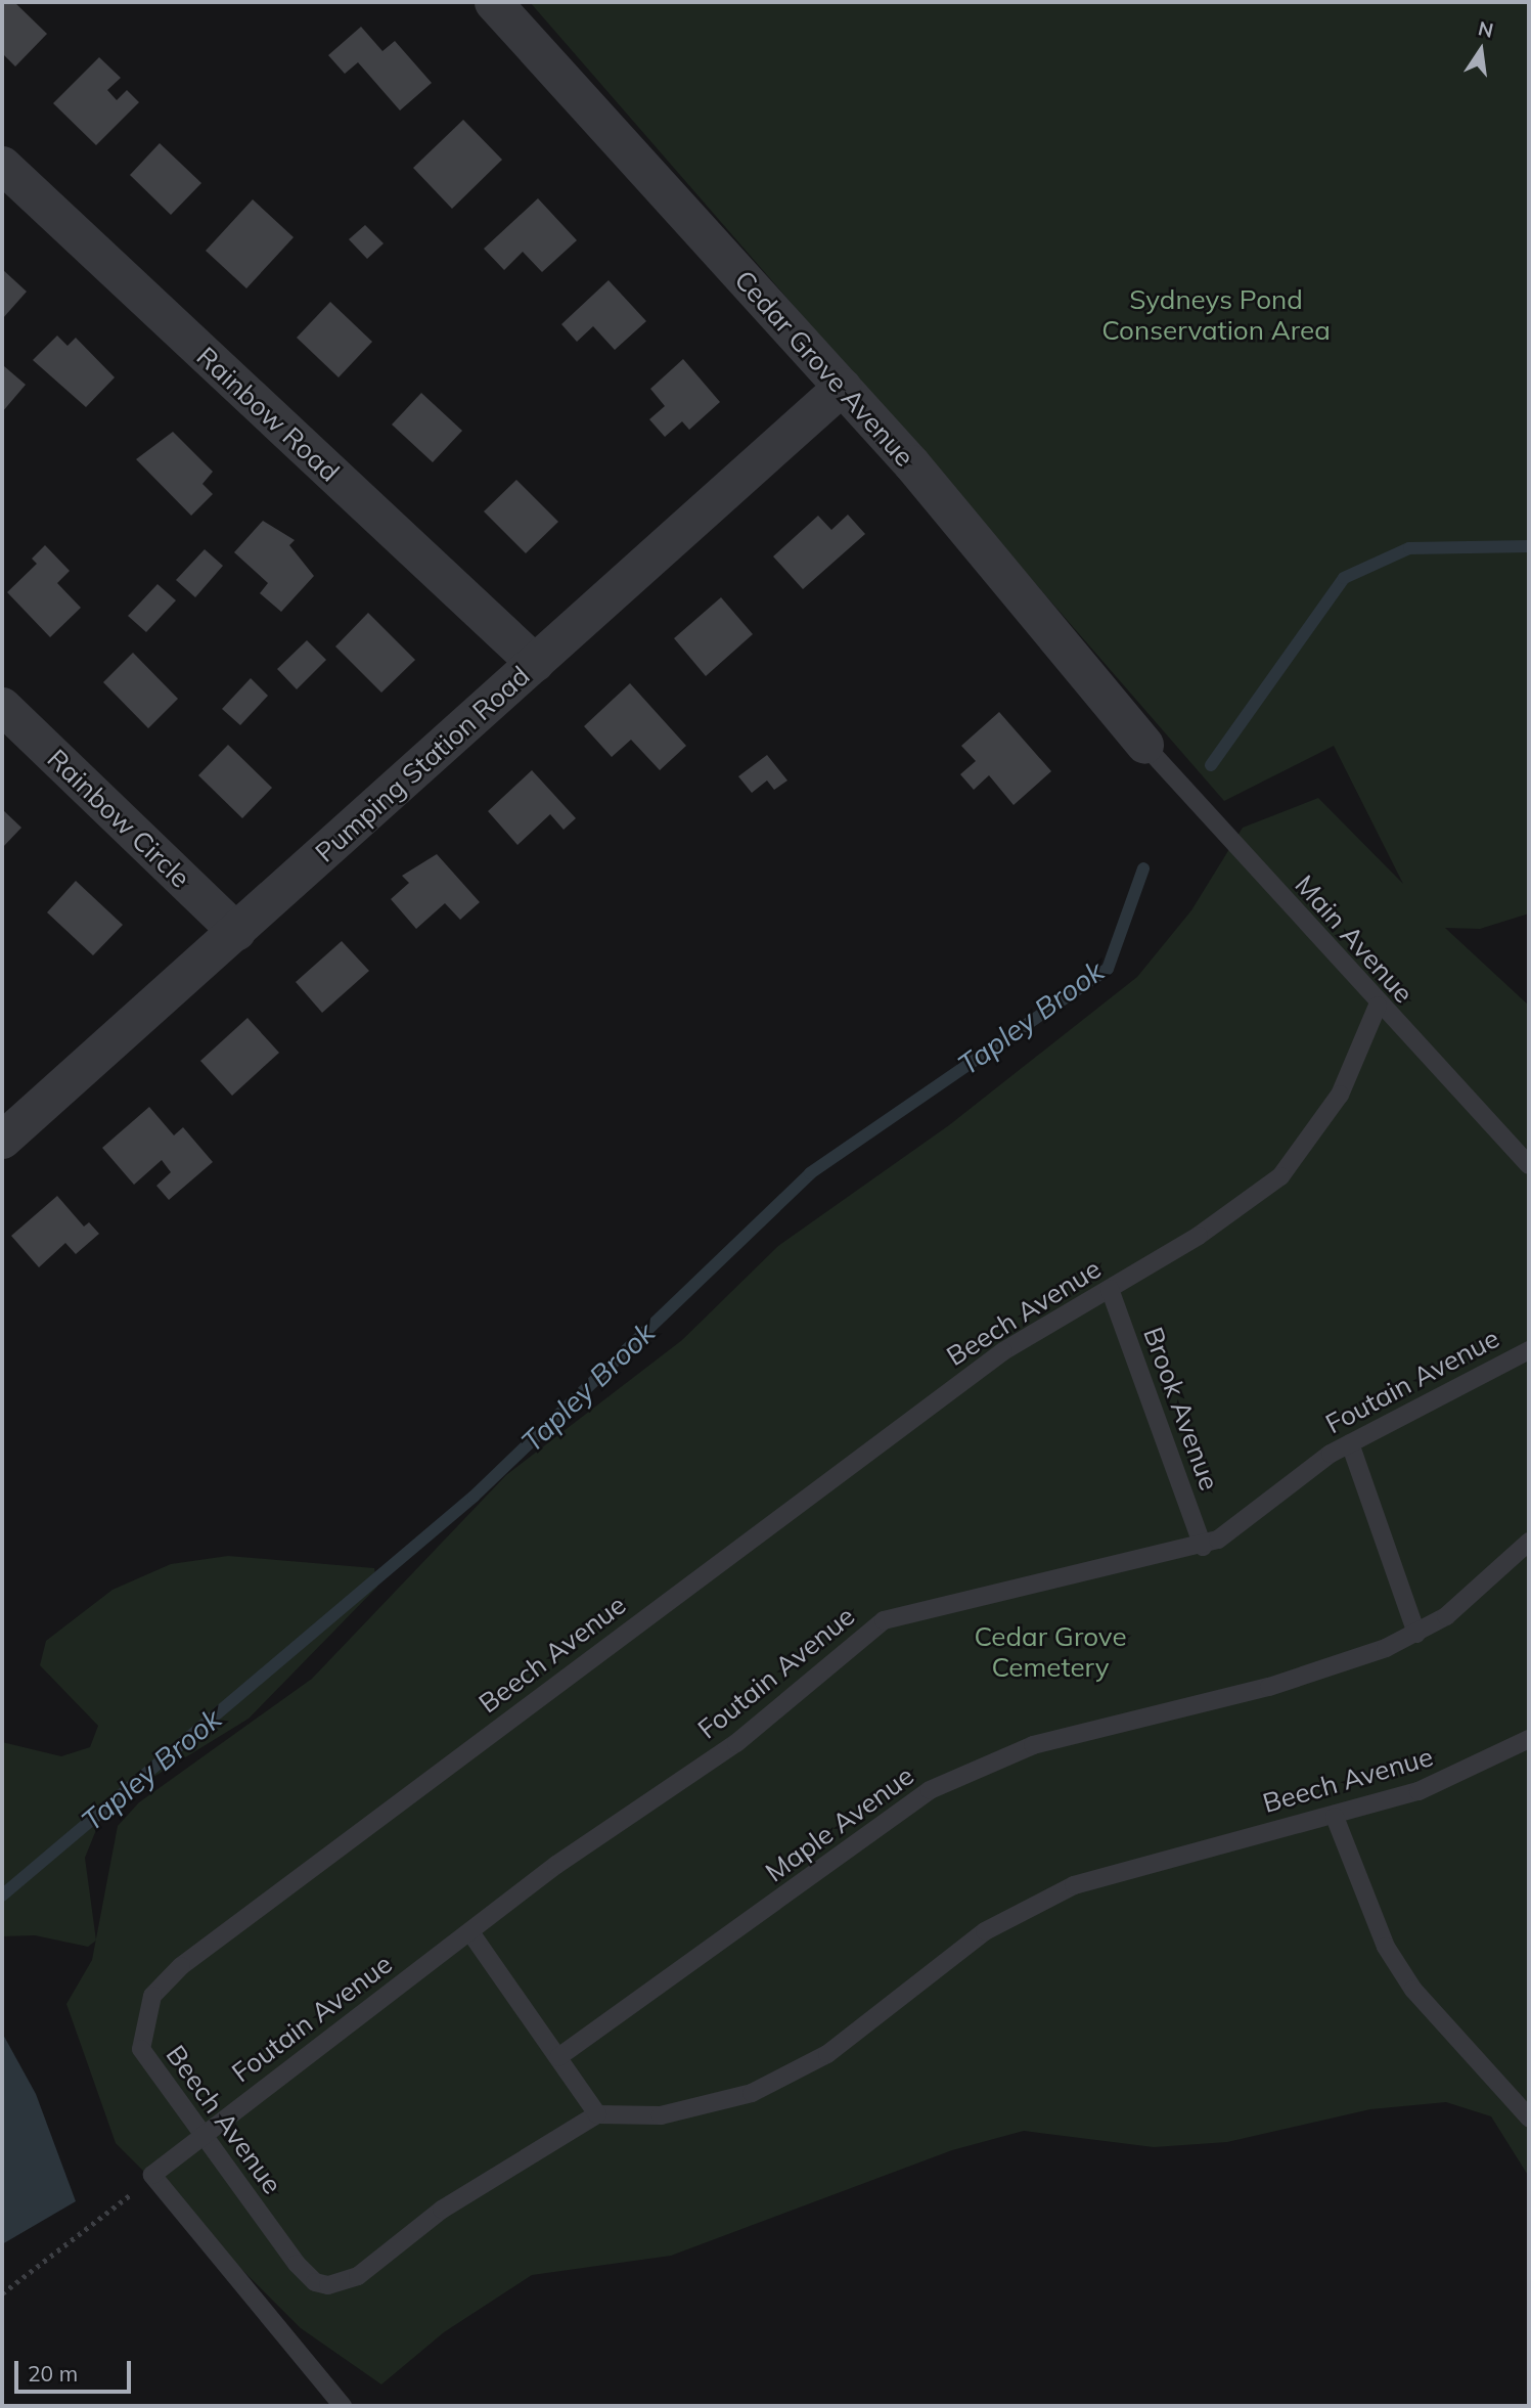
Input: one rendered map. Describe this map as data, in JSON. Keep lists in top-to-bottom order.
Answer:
{
  "streets": {
    "street": [
      "Cedar Grove Avenue",
      "Rainbow Road",
      "Pumping Station Road",
      "Rainbow Circle"
    ],
    "lane": [
      "Main Avenue",
      "Beech Avenue",
      "Foutain Avenue",
      "Brook Avenue",
      "Maple Avenue"
    ]
  },
  "crossings": [
    ["Cedar Grove Avenue", "Pumping Station Road"],
    ["Cedar Grove Avenue", "Main Avenue"],
    ["Rainbow Road", "Pumping Station Road"],
    ["Pumping Station Road", "Rainbow Circle"],
    ["Main Avenue", "Beech Avenue"],
    ["Beech Avenue", "Foutain Avenue"],
    ["Beech Avenue", "Brook Avenue"],
    ["Foutain Avenue", "Brook Avenue"]
  ],
  "water": ["Tapley Brook"],
  "parks": ["Sydneys Pond Conservation Area", "Cedar Grove Cemetery"],
  "scale_bar": "20 m",
  "north": "top"
}
